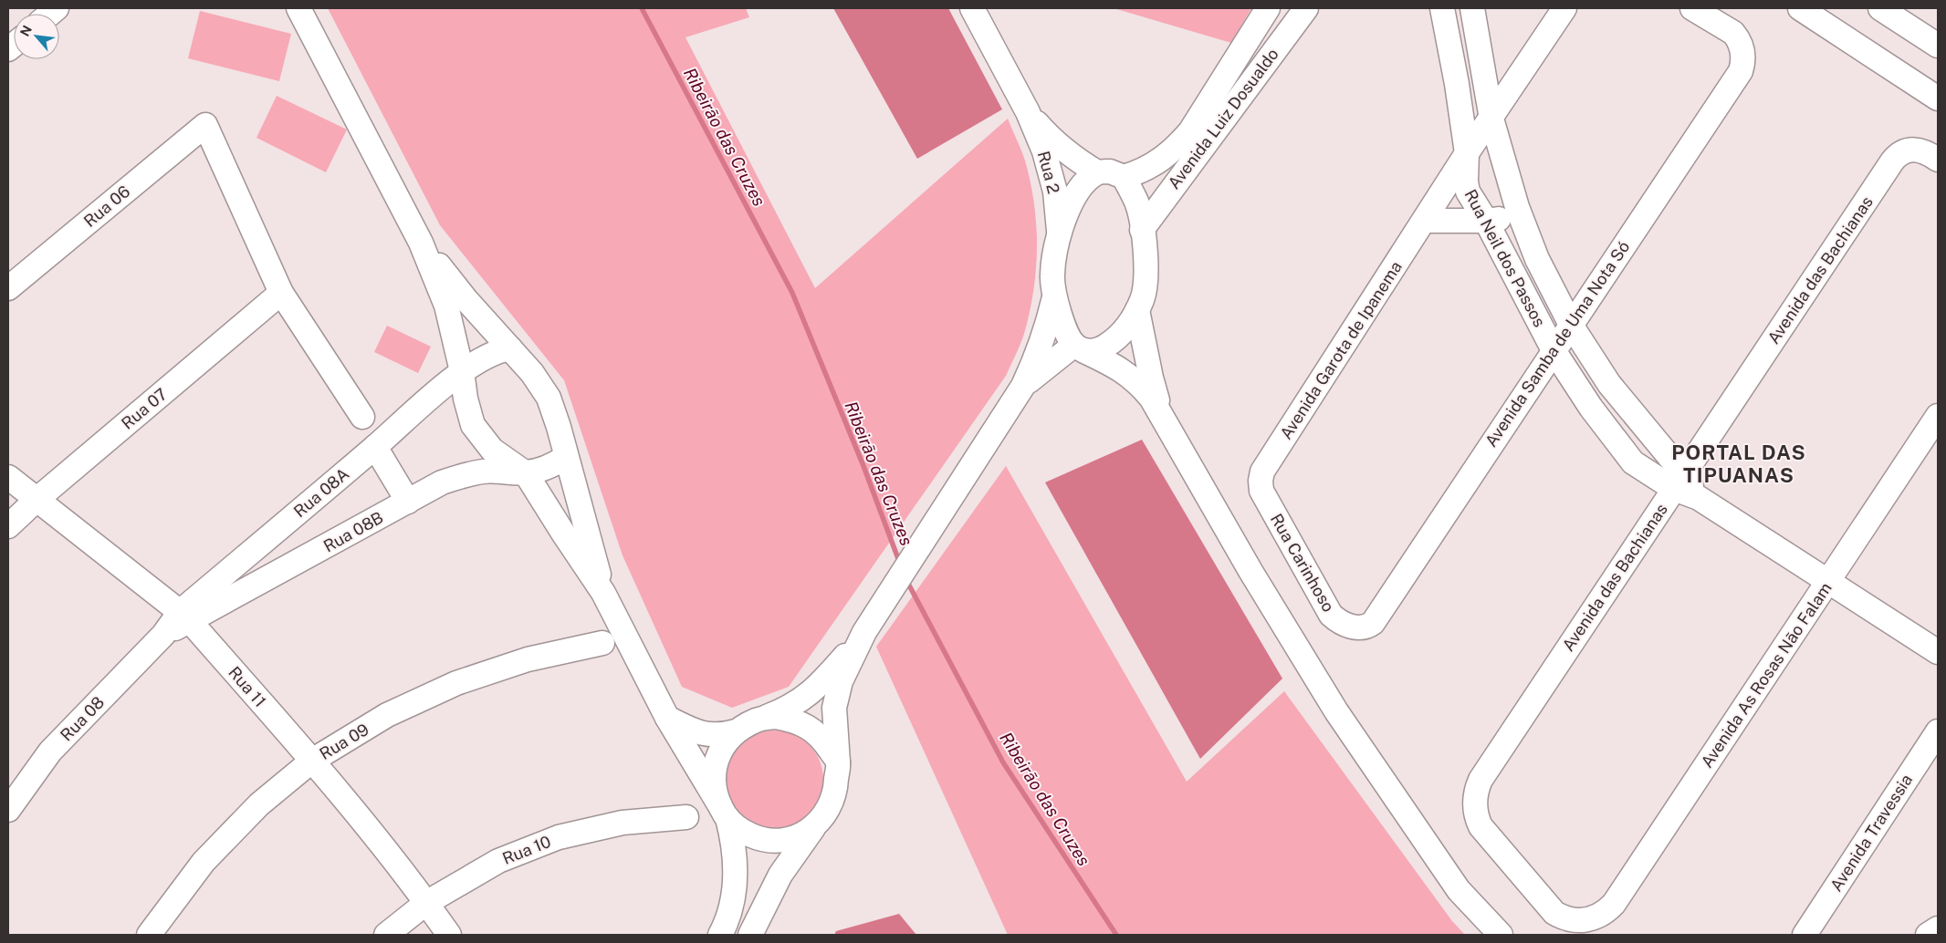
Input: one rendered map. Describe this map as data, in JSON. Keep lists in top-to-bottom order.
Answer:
{
  "streets": {
    "street": [
      "Avenida Luiz Dosualdo",
      "Rua 2",
      "Rua 06",
      "Rua Neil dos Passos",
      "Avenida das Bachianas",
      "Avenida Samba de Uma Nota Só",
      "Avenida Garota de Ipanema",
      "Rua 07",
      "Rua 08A",
      "Rua 08B",
      "Rua Carinhoso",
      "Avenida As Rosas Não Falam",
      "Rua 11",
      "Rua 08",
      "Rua 09",
      "Avenida Travessia",
      "Rua 10"
    ]
  },
  "crossings": [
    ["Rua 06", "Rua 07"],
    ["Rua Neil dos Passos", "Avenida das Bachianas"],
    ["Rua Neil dos Passos", "Avenida Samba de Uma Nota Só"],
    ["Rua Neil dos Passos", "Avenida Garota de Ipanema"],
    ["Rua Neil dos Passos", "Avenida As Rosas Não Falam"],
    ["Avenida das Bachianas", "Avenida As Rosas Não Falam"],
    ["Avenida Samba de Uma Nota Só", "Rua Carinhoso"],
    ["Avenida Garota de Ipanema", "Rua Carinhoso"],
    ["Rua 07", "Rua 11"],
    ["Rua 08A", "Rua 08B"],
    ["Rua 08A", "Rua 11"],
    ["Rua 08A", "Rua 08"],
    ["Rua 08B", "Rua 11"],
    ["Rua 08B", "Rua 08"],
    ["Rua 11", "Rua 08"],
    ["Rua 11", "Rua 09"],
    ["Rua 11", "Rua 10"]
  ],
  "districts": ["PORTAL DAS TIPUANAS"],
  "water": ["Ribeirão das Cruzes"],
  "north": "top left"
}
